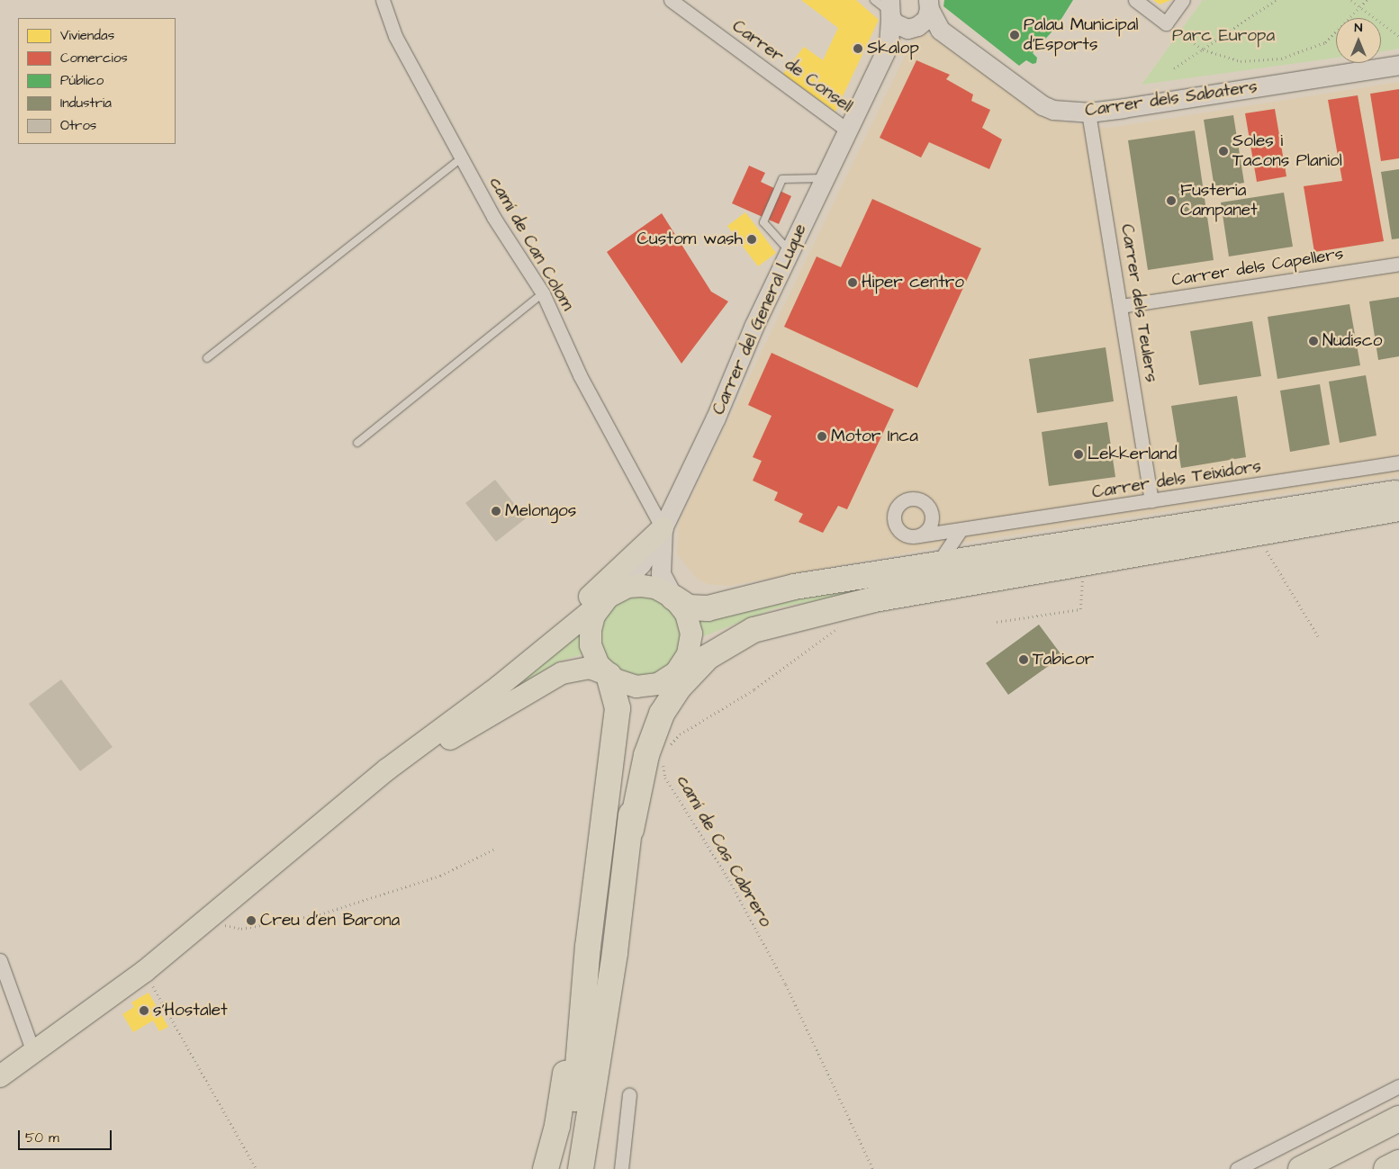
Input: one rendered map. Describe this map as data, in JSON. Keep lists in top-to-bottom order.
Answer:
{
  "streets": {
    "main road": ["Carrer dels Sabaters", "Carrer del General Luque"],
    "street": [
      "Carrer de Consell",
      "camí de Can Colom",
      "Carrer dels Capellers",
      "Carrer dels Teulers",
      "Carrer dels Teixidors"
    ],
    "path": ["camí de Cas Cabrero"]
  },
  "crossings": [
    ["Carrer de Consell", "Carrer del General Luque"],
    ["Carrer dels Sabaters", "Carrer dels Teulers"],
    ["Carrer dels Sabaters", "Carrer del General Luque"],
    ["camí de Can Colom", "Carrer del General Luque"],
    ["Carrer dels Capellers", "Carrer dels Teulers"],
    ["Carrer dels Teulers", "Carrer dels Teixidors"]
  ],
  "parks": ["Parc Europa"],
  "places": [
    "Palau Municipal d'Esports",
    "Skalop",
    "Soles i Tacons Planiol",
    "Fusteria Campanet",
    "Custom wash",
    "Hiper centro",
    "Nudisco",
    "Motor Inca",
    "Lekkerland",
    "Melongos",
    "Tabicor",
    "Creu d’en Barona",
    "s'Hostalet"
  ],
  "legend": [
    "Viviendas",
    "Comercios",
    "Público",
    "Industria",
    "Otros"
  ],
  "scale_bar": "50 m",
  "north": "top"
}
